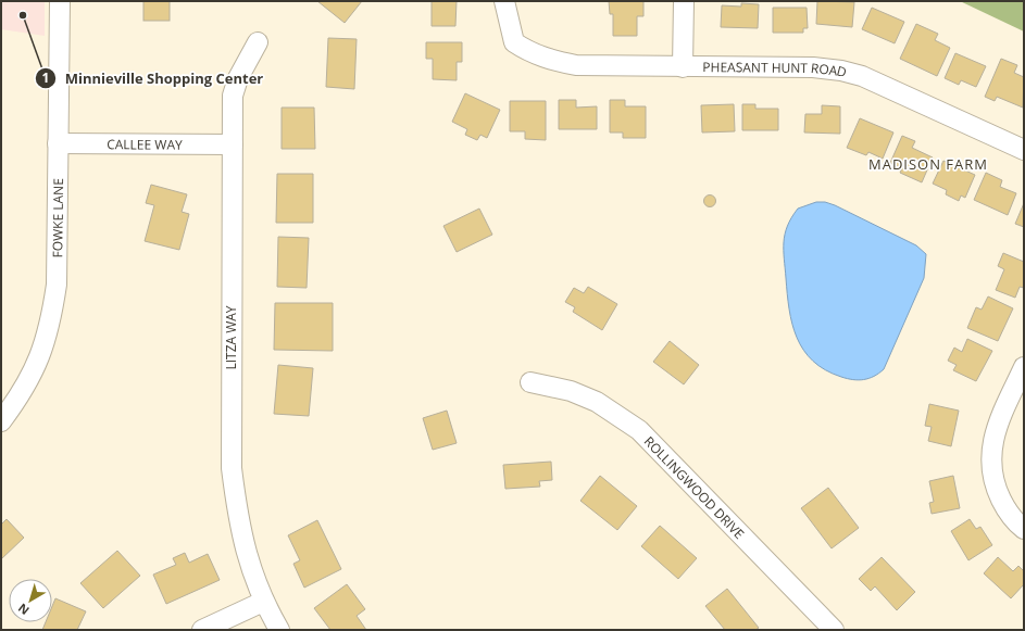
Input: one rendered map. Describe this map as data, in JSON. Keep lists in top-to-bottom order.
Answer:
{
  "streets": {
    "street": [
      "PHEASANT HUNT ROAD",
      "CALLEE WAY",
      "FOWKE LANE",
      "LITZA WAY",
      "ROLLINGWOOD DRIVE"
    ]
  },
  "crossings": [
    ["CALLEE WAY", "FOWKE LANE"],
    ["CALLEE WAY", "LITZA WAY"]
  ],
  "districts": ["MADISON FARM"],
  "places": ["Minnieville Shopping Center"],
  "north": "bottom left"
}
